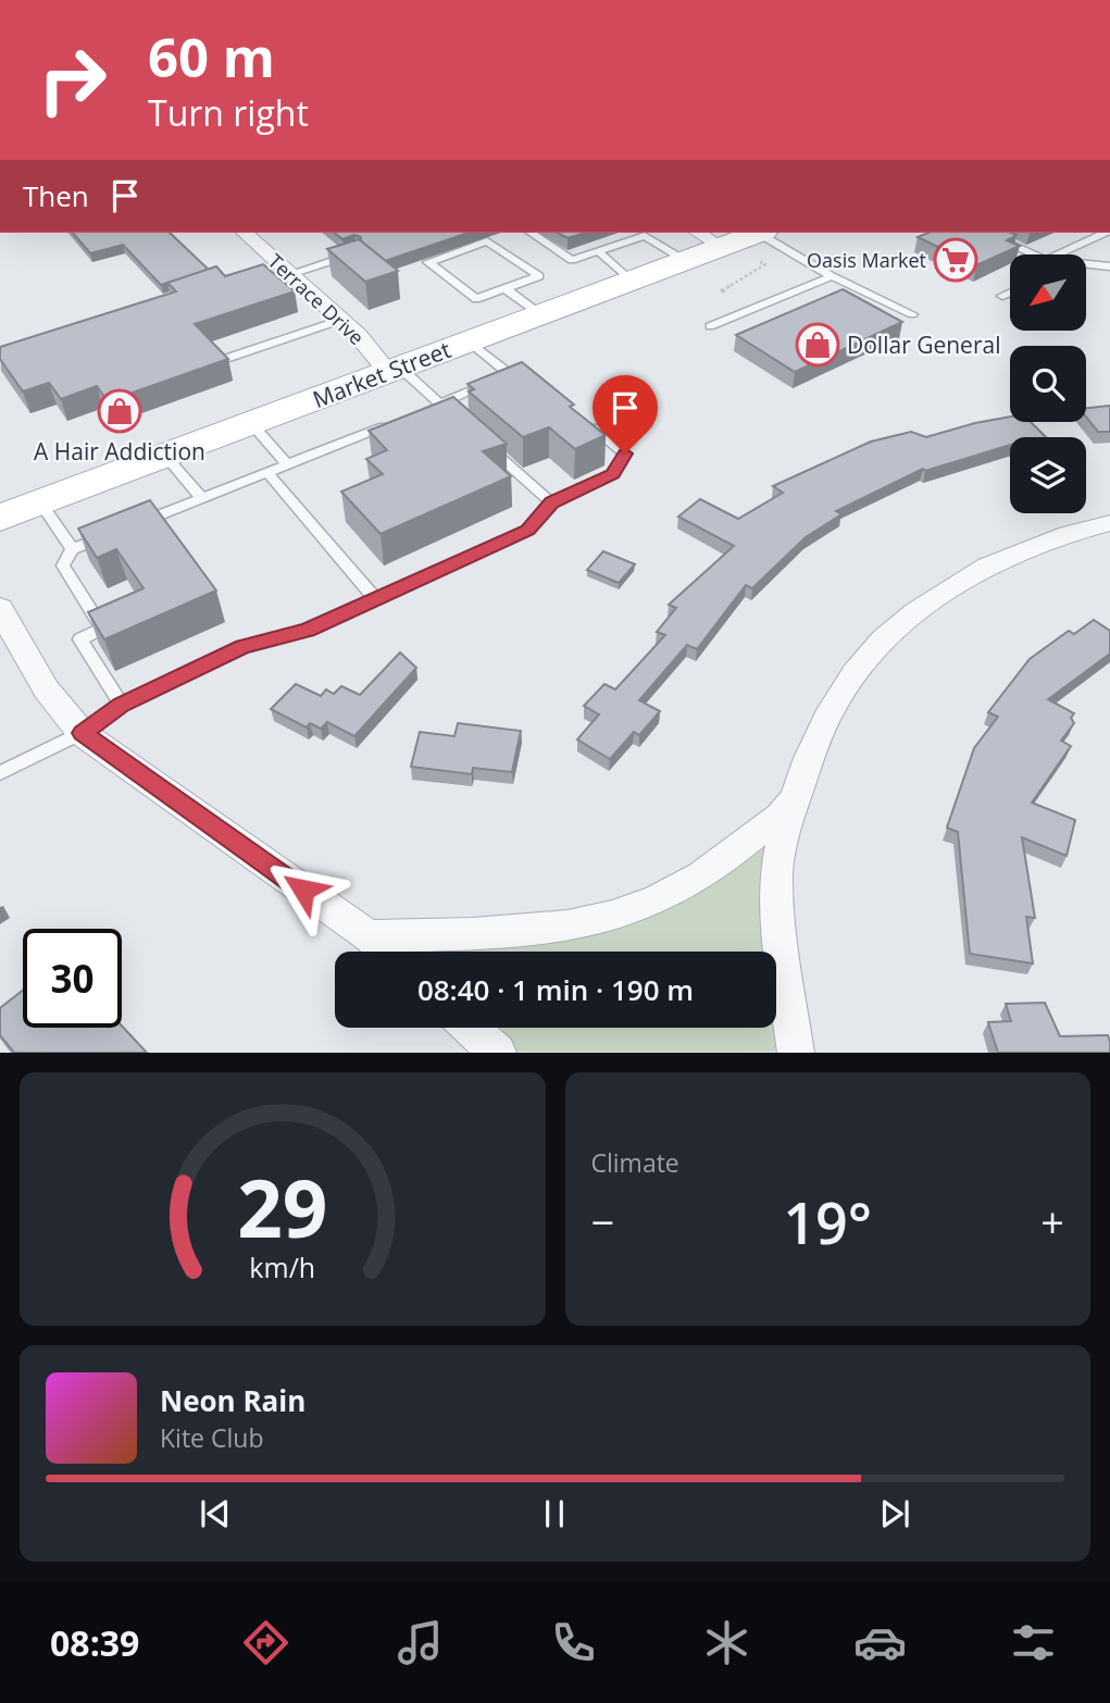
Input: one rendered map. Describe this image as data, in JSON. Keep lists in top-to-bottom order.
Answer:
{
  "streets": {
    "main road": ["Market Street"],
    "street": ["Terrace Drive"]
  },
  "crossings": [
    ["Terrace Drive", "Market Street"]
  ],
  "places": {
    "supermarket": ["Oasis Market"],
    "shop": ["Dollar General", "A Hair Addiction"]
  },
  "north": "bottom left",
  "page": {
    "turn": ["60 m", "Turn right"],
    "then": "Then",
    "limit": "30",
    "trip": "08:40 · 1 min · 190 m",
    "tile": "Climate",
    "heat": ["−", "19°", "+"],
    "song": ["Neon Rain", "Kite Club"],
    "tabs": "08:39",
    "gauge": ["29", "km/h"]
  }
}
